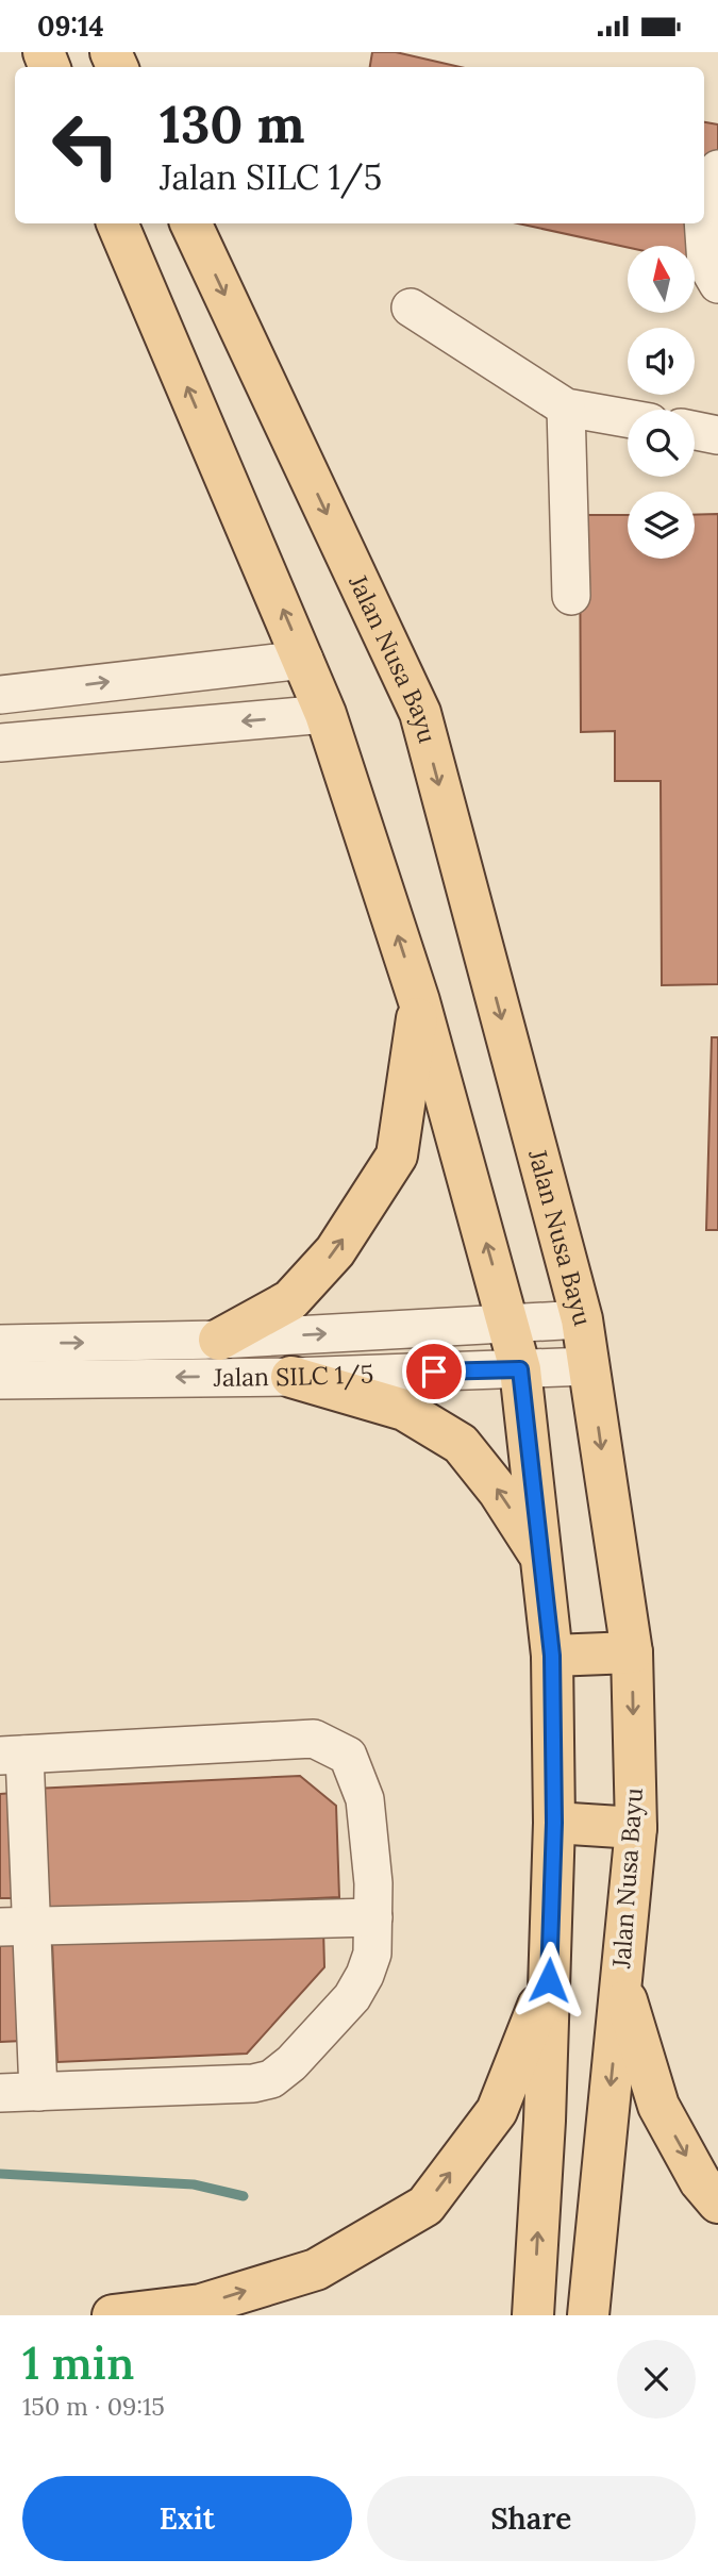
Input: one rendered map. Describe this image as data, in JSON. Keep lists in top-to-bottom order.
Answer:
{
  "streets": {
    "main road": ["Jalan Nusa Bayu"],
    "street": ["Jalan SILC 1/5"]
  },
  "crossings": [
    ["Jalan Nusa Bayu", "Jalan SILC 1/5"]
  ],
  "north": "top",
  "page": {
    "status": "09:14",
    "turn": ["130 m", "Jalan SILC 1/5"],
    "heading": ["1 min", "150 m · 09:15"],
    "buttons": ["Exit", "Share"]
  }
}
